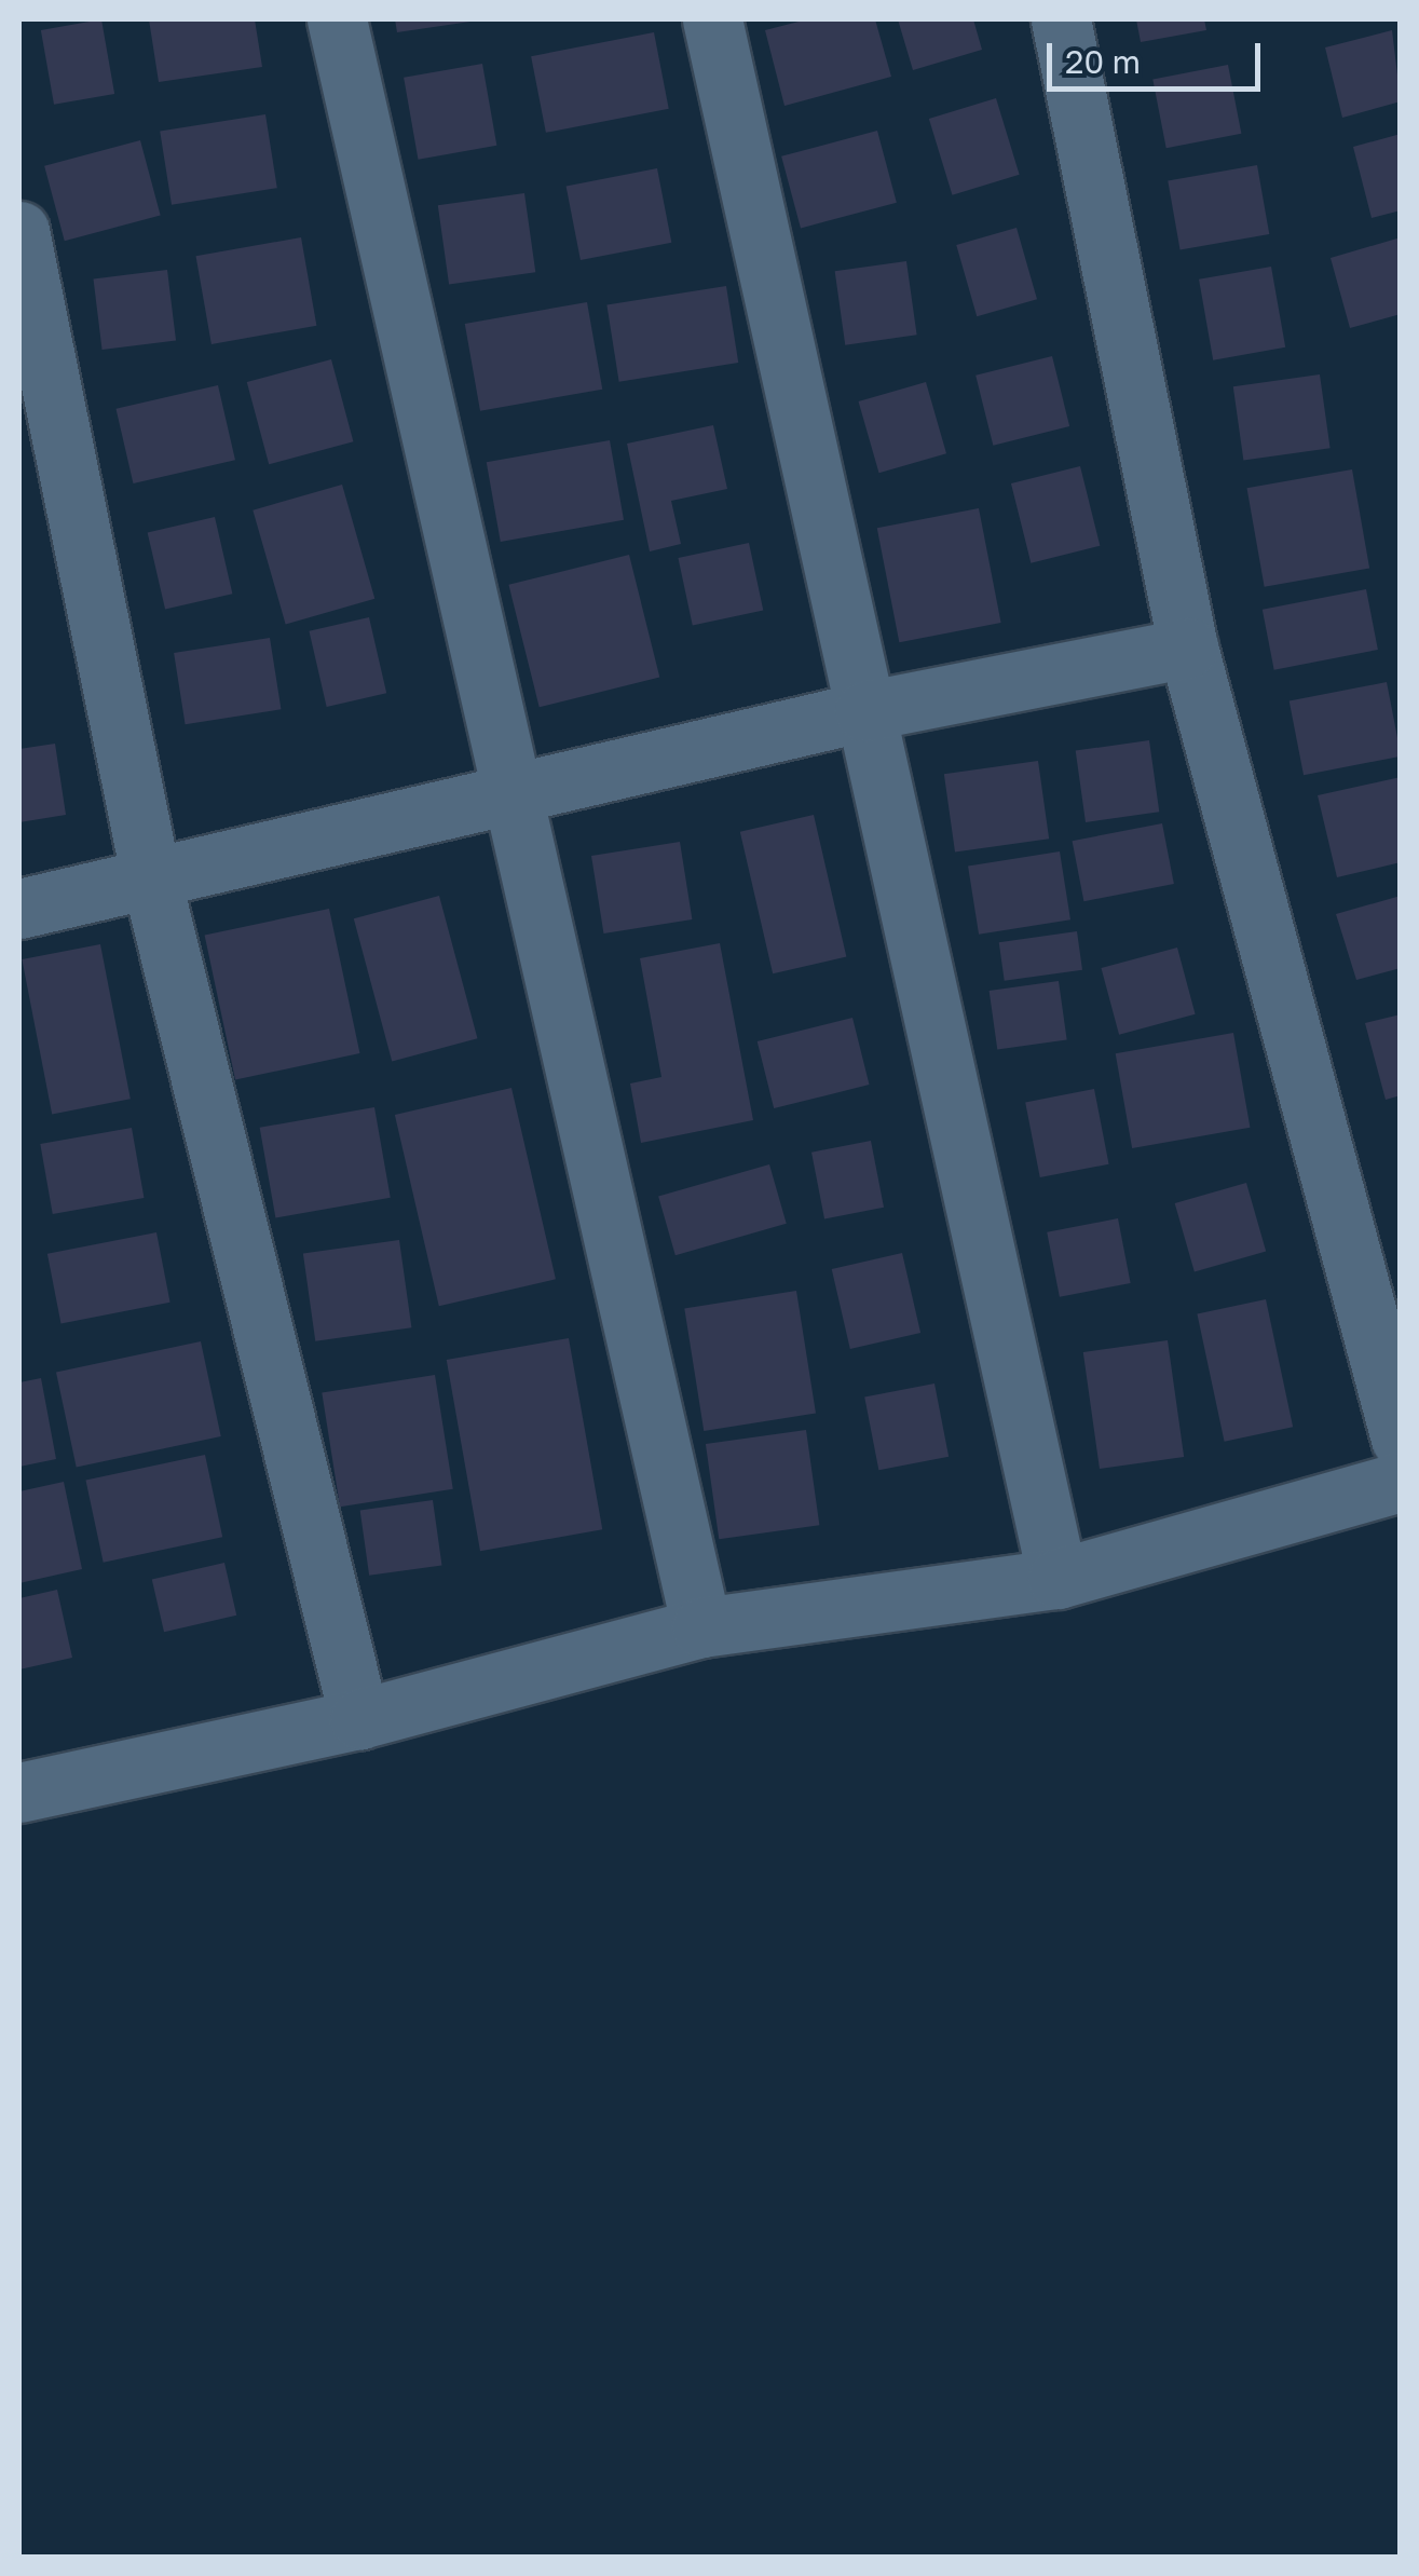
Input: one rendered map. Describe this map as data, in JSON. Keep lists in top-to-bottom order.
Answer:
{
  "scale_bar": "20 m"
}
